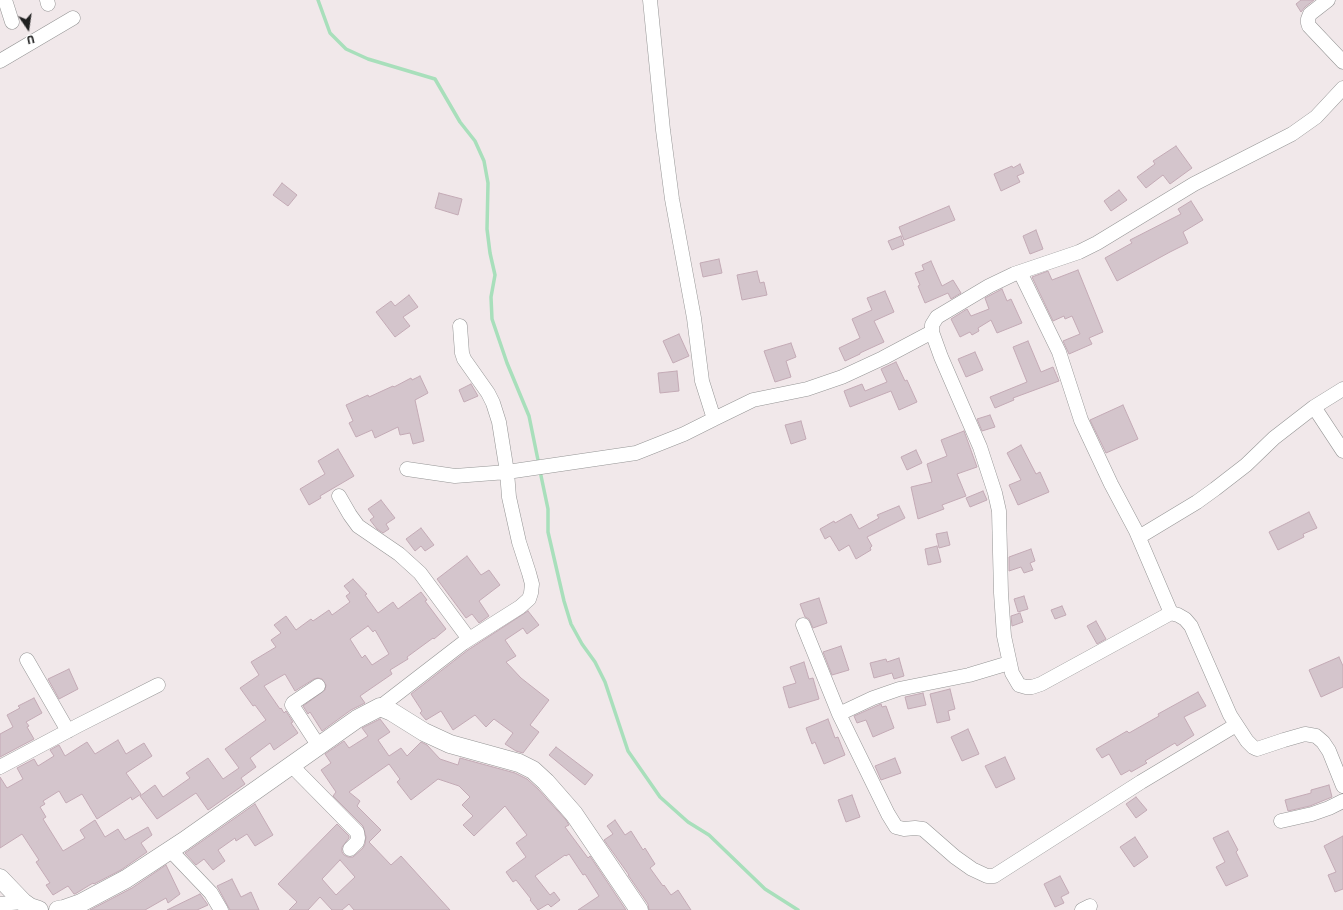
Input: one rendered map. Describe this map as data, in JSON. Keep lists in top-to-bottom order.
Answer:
{
  "north": "bottom"
}
